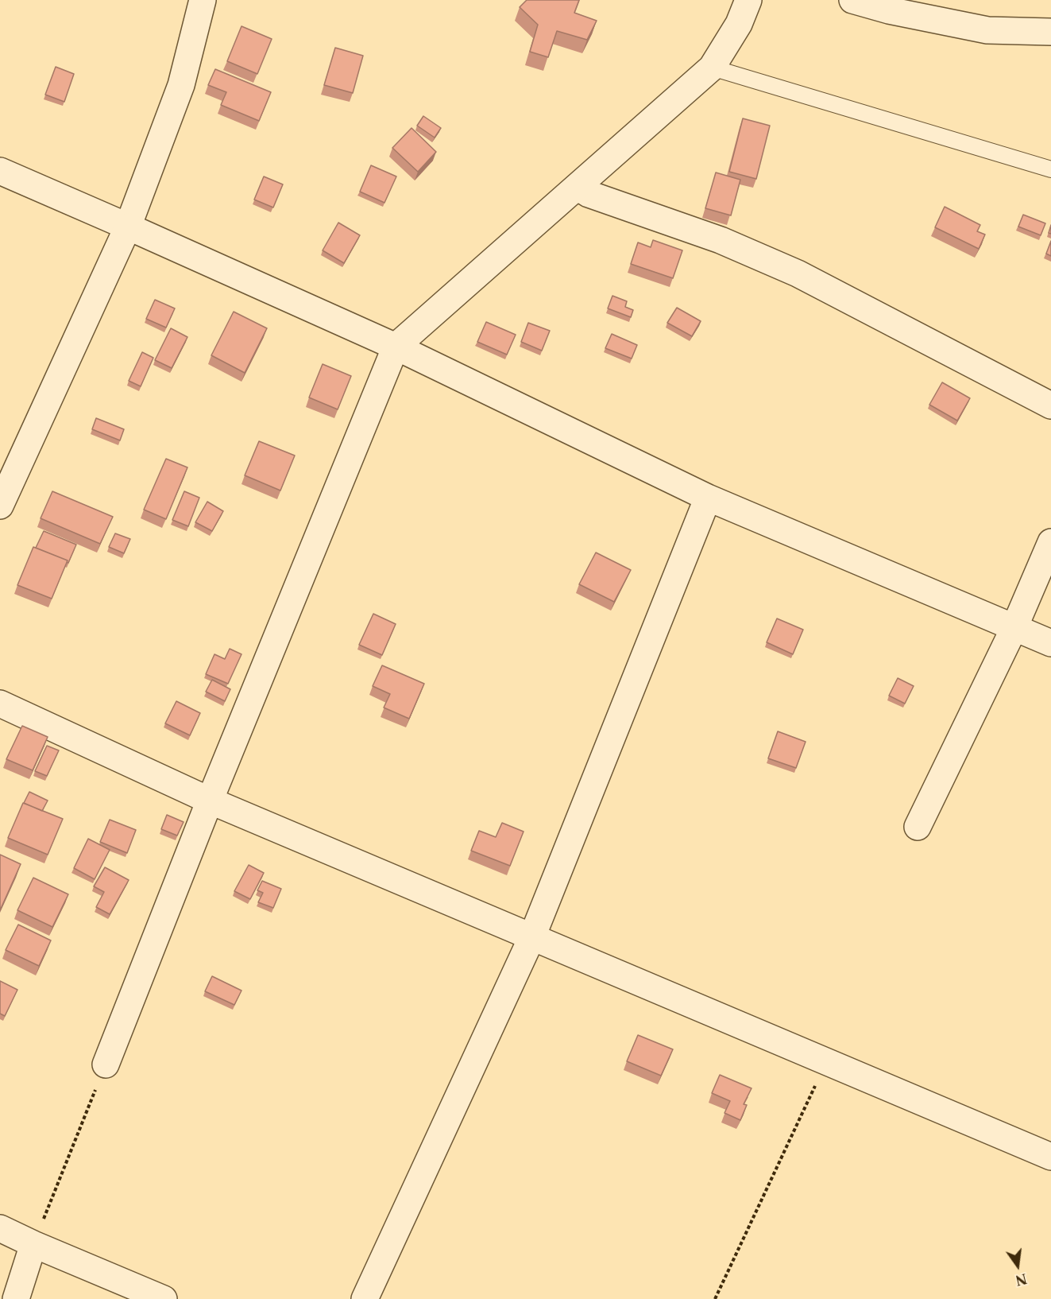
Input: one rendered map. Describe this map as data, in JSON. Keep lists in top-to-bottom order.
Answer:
{
  "north": "bottom"
}
